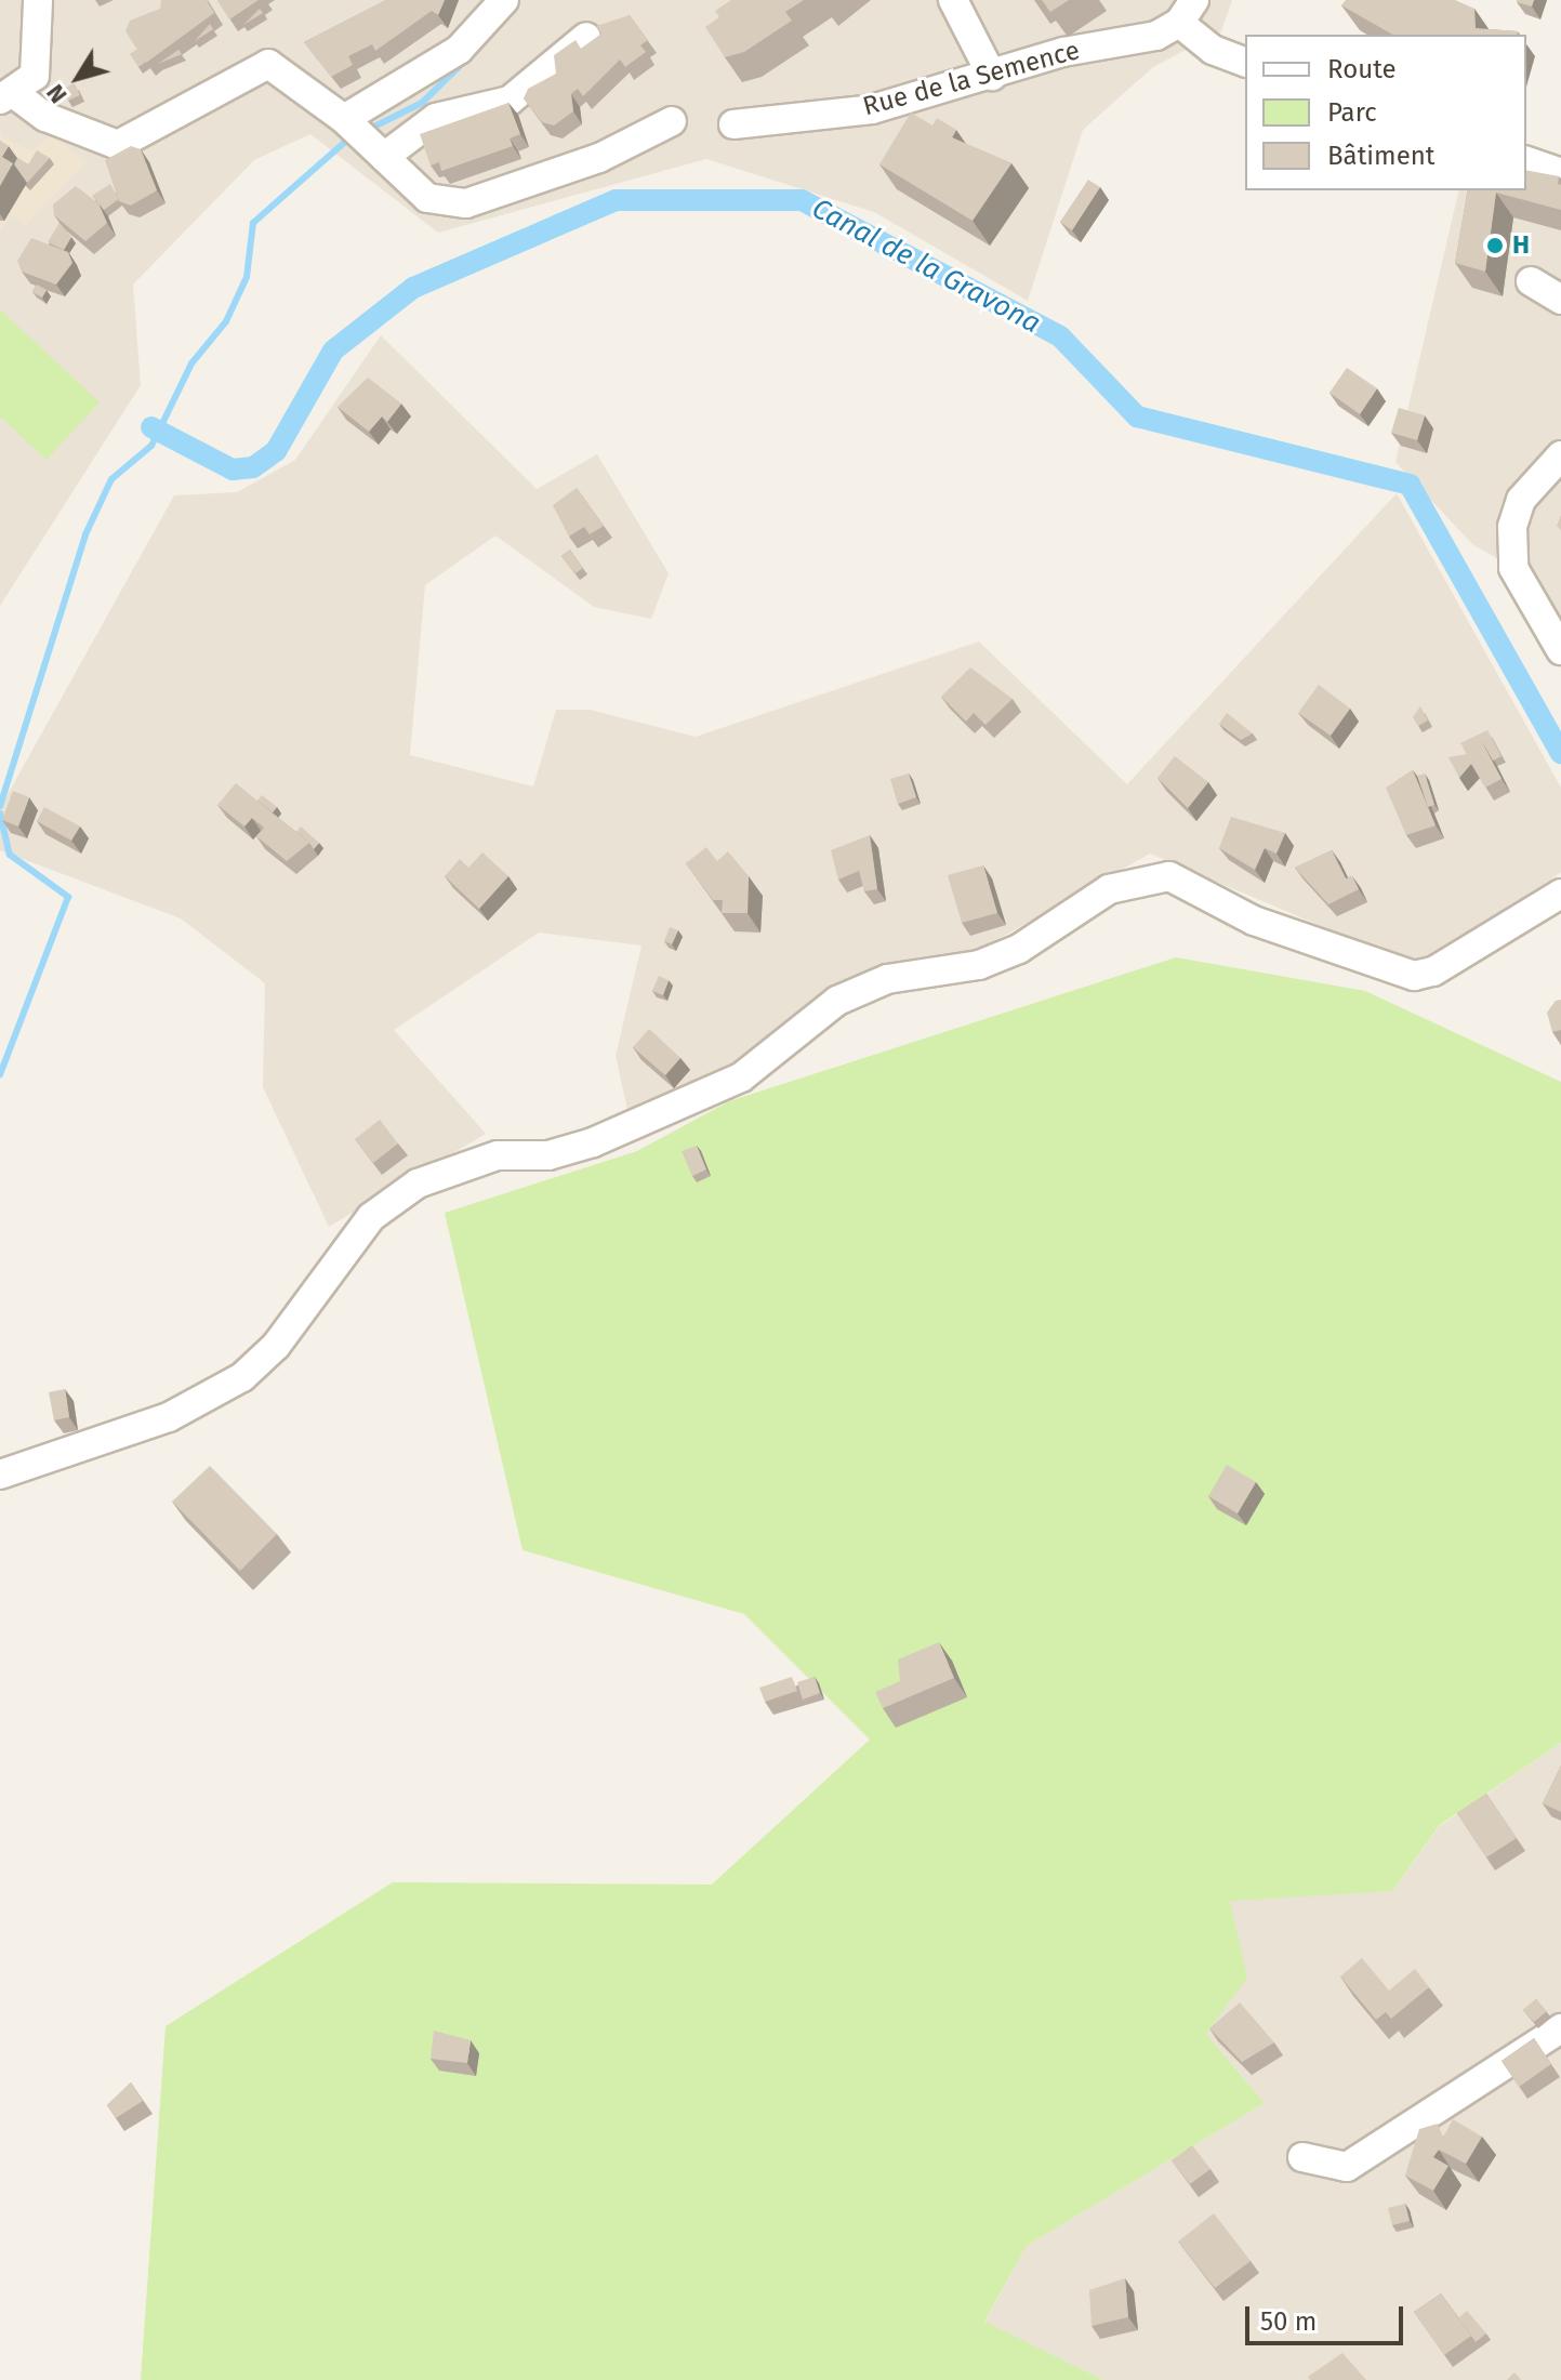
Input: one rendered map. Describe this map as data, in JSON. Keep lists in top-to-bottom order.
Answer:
{
  "streets": {
    "street": ["Rue de la Semence"]
  },
  "water": ["Canal de la Gravona"],
  "places": ["H"],
  "legend": ["Route", "Parc", "Bâtiment"],
  "scale_bar": "50 m",
  "north": "bottom left"
}
